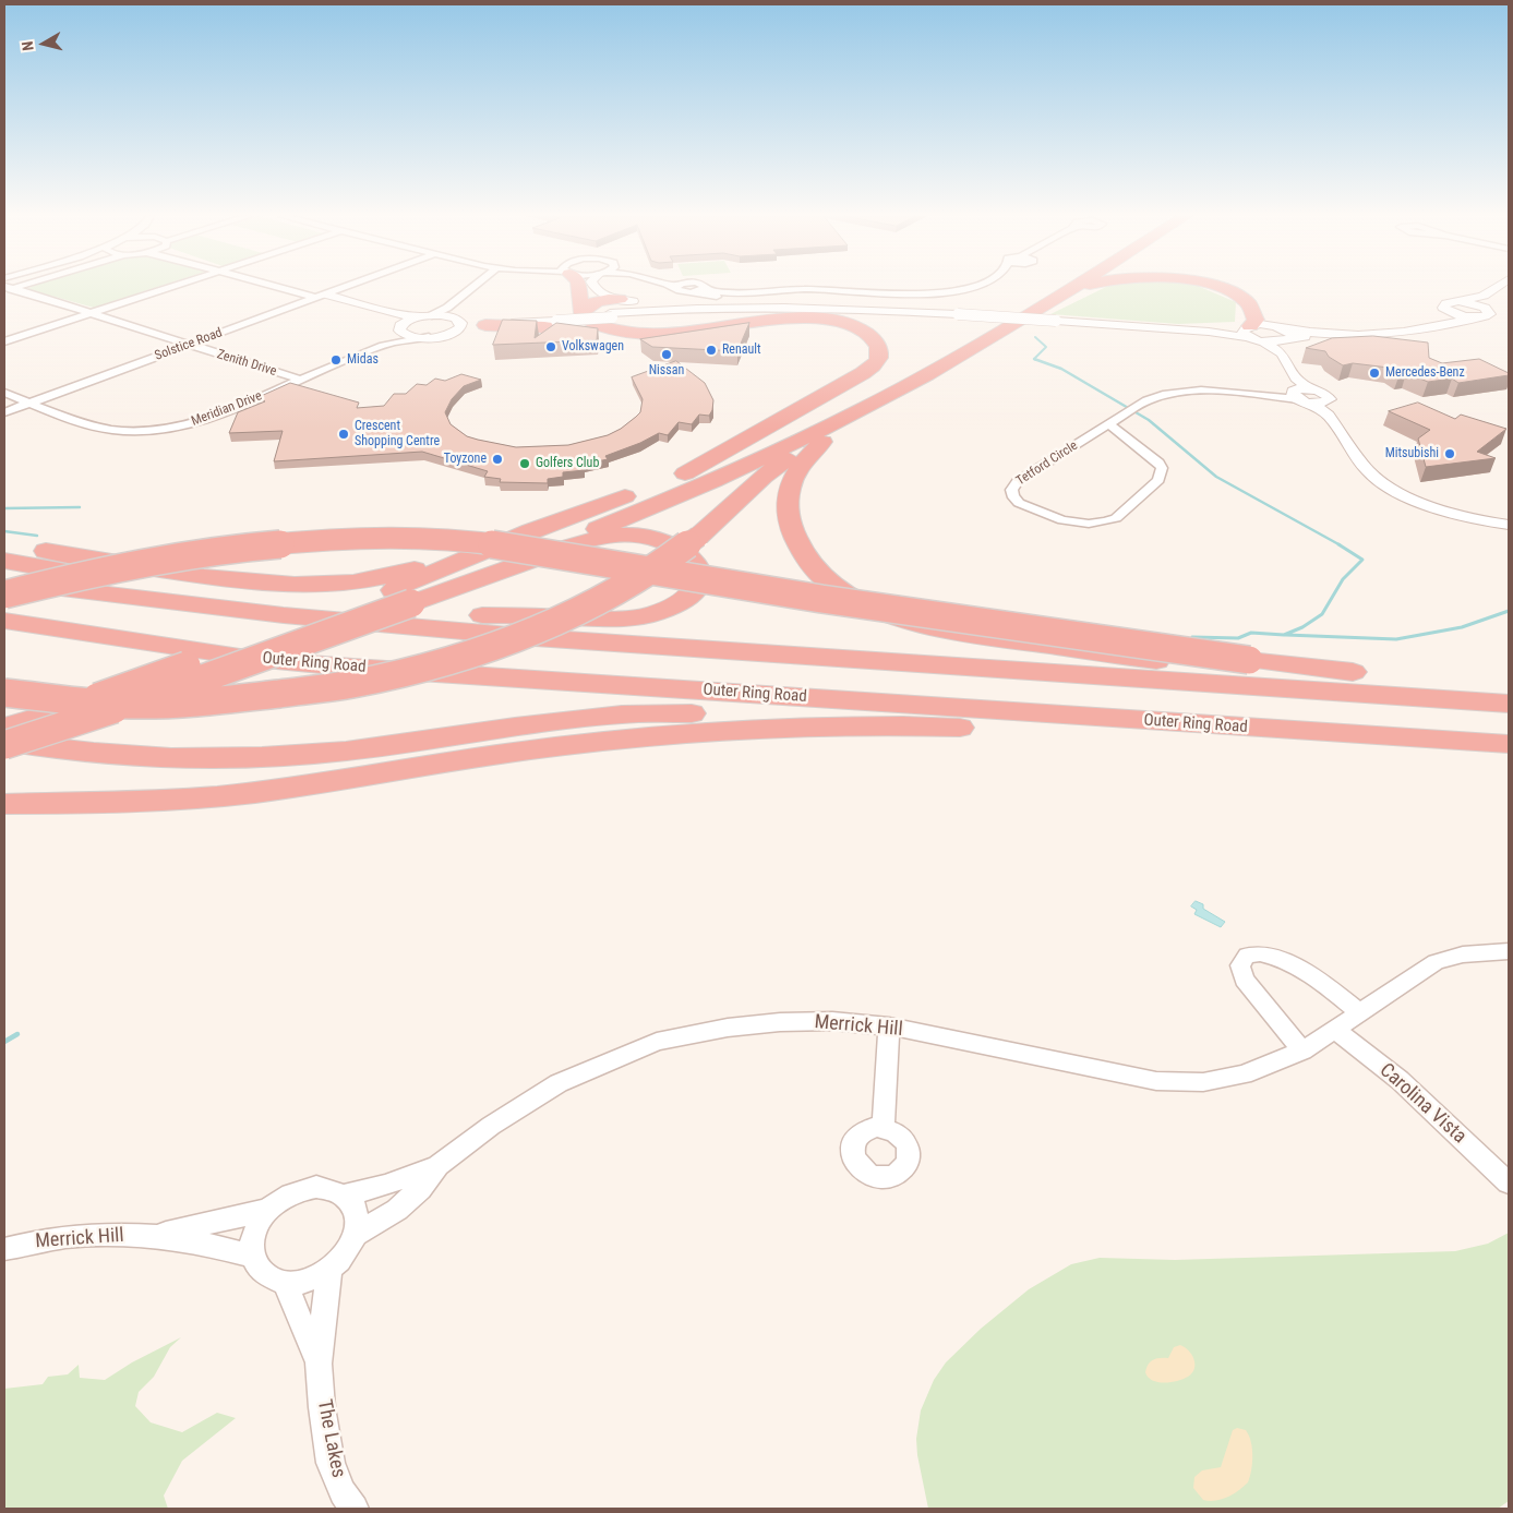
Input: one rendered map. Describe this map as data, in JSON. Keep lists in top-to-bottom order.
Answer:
{
  "streets": {
    "highway": ["Outer Ring Road"],
    "street": [
      "Solstice Road",
      "Zenith Drive",
      "Meridian Drive",
      "Tetford Circle",
      "Merrick Hill",
      "Carolina Vista",
      "The Lakes"
    ]
  },
  "crossings": [
    ["Solstice Road", "Zenith Drive"],
    ["Solstice Road", "Meridian Drive"],
    ["Zenith Drive", "Meridian Drive"],
    ["Merrick Hill", "Carolina Vista"],
    ["Merrick Hill", "The Lakes"]
  ],
  "places": [
    "Volkswagen",
    "Renault",
    "Nissan",
    "Midas",
    "Mercedes-Benz",
    "Crescent Shopping Centre",
    "Mitsubishi",
    "Toyzone",
    "Golfers Club"
  ],
  "north": "left"
}
